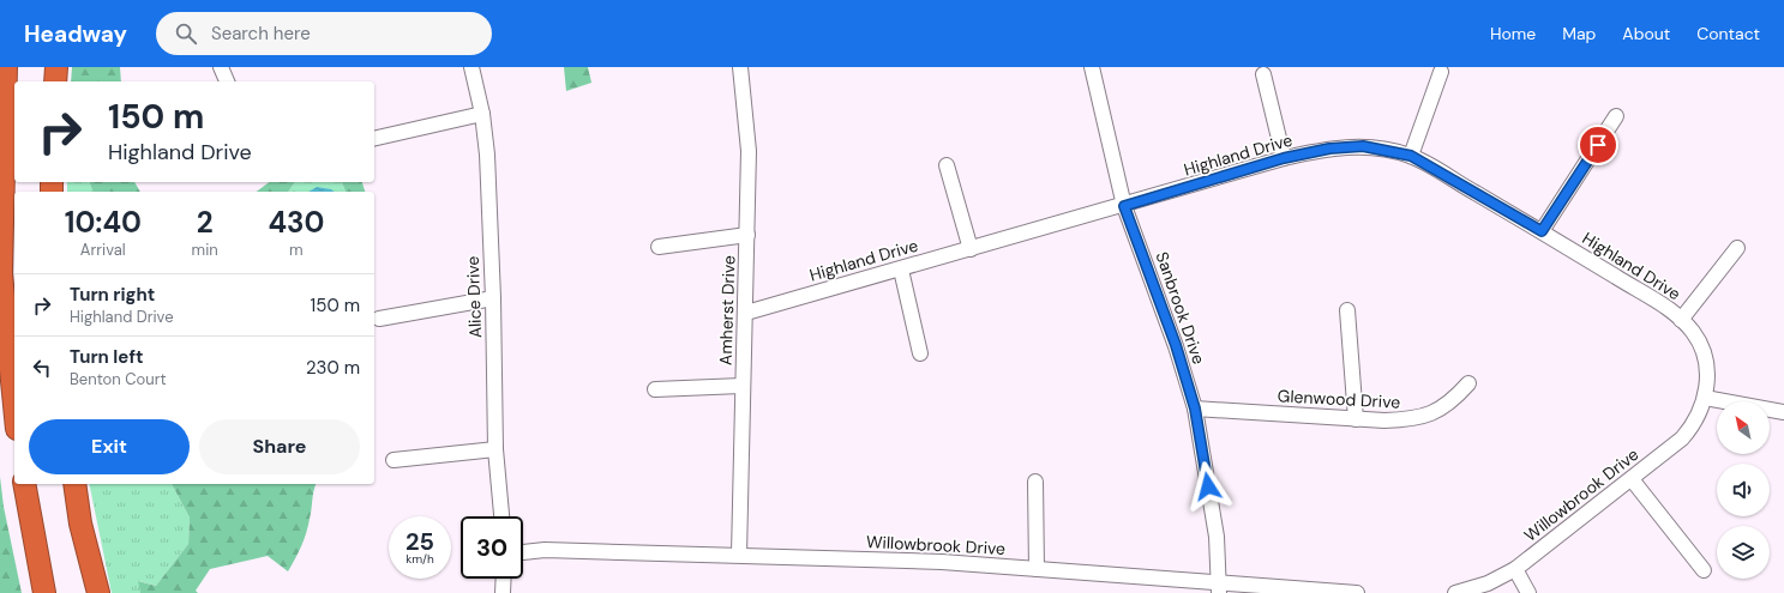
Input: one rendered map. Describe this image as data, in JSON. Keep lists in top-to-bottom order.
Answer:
{
  "streets": {
    "street": [
      "Highland Drive",
      "Alice Drive",
      "Sanbrook Drive",
      "Amherst Drive",
      "Glenwood Drive",
      "Willowbrook Drive"
    ]
  },
  "crossings": [
    ["Highland Drive", "Sanbrook Drive"],
    ["Highland Drive", "Amherst Drive"],
    ["Highland Drive", "Willowbrook Drive"],
    ["Sanbrook Drive", "Glenwood Drive"],
    ["Sanbrook Drive", "Willowbrook Drive"],
    ["Amherst Drive", "Willowbrook Drive"]
  ],
  "north": "top left",
  "page": {
    "header": "Headway",
    "search": "Search here",
    "nav": [
      "Home",
      "Map",
      "About",
      "Contact"
    ],
    "turn": ["150 m", "Highland Drive"],
    "eta": [
      "10:40",
      "Arrival",
      "2",
      "min",
      "430",
      "m"
    ],
    "list": [
      {
        "name": "Turn right",
        "note": "Highland Drive",
        "value": "150 m"
      },
      {
        "name": "Turn left",
        "note": "Benton Court",
        "value": "230 m"
      }
    ],
    "buttons": ["Exit", "Share"],
    "speed": "25 km/h",
    "limit": "30"
  }
}
